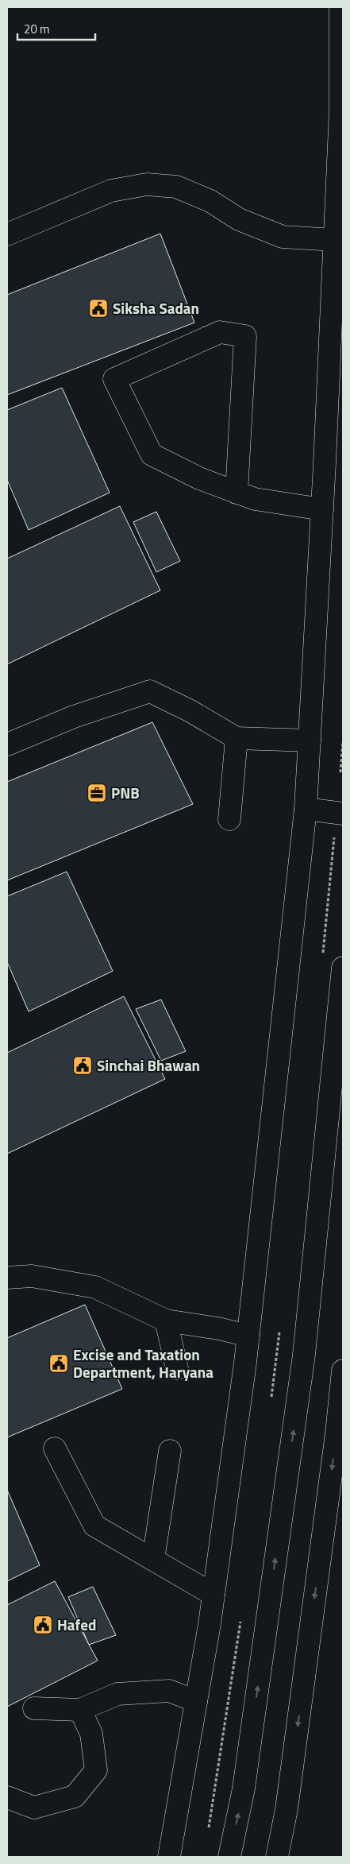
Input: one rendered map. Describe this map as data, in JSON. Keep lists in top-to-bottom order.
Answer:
{
  "places": {
    "public building": [
      "Siksha Sadan",
      "Sinchai Bhawan",
      "Excise and Taxation Department, Haryana",
      "Hafed"
    ],
    "office": ["PNB"]
  },
  "scale_bar": "20 m"
}
